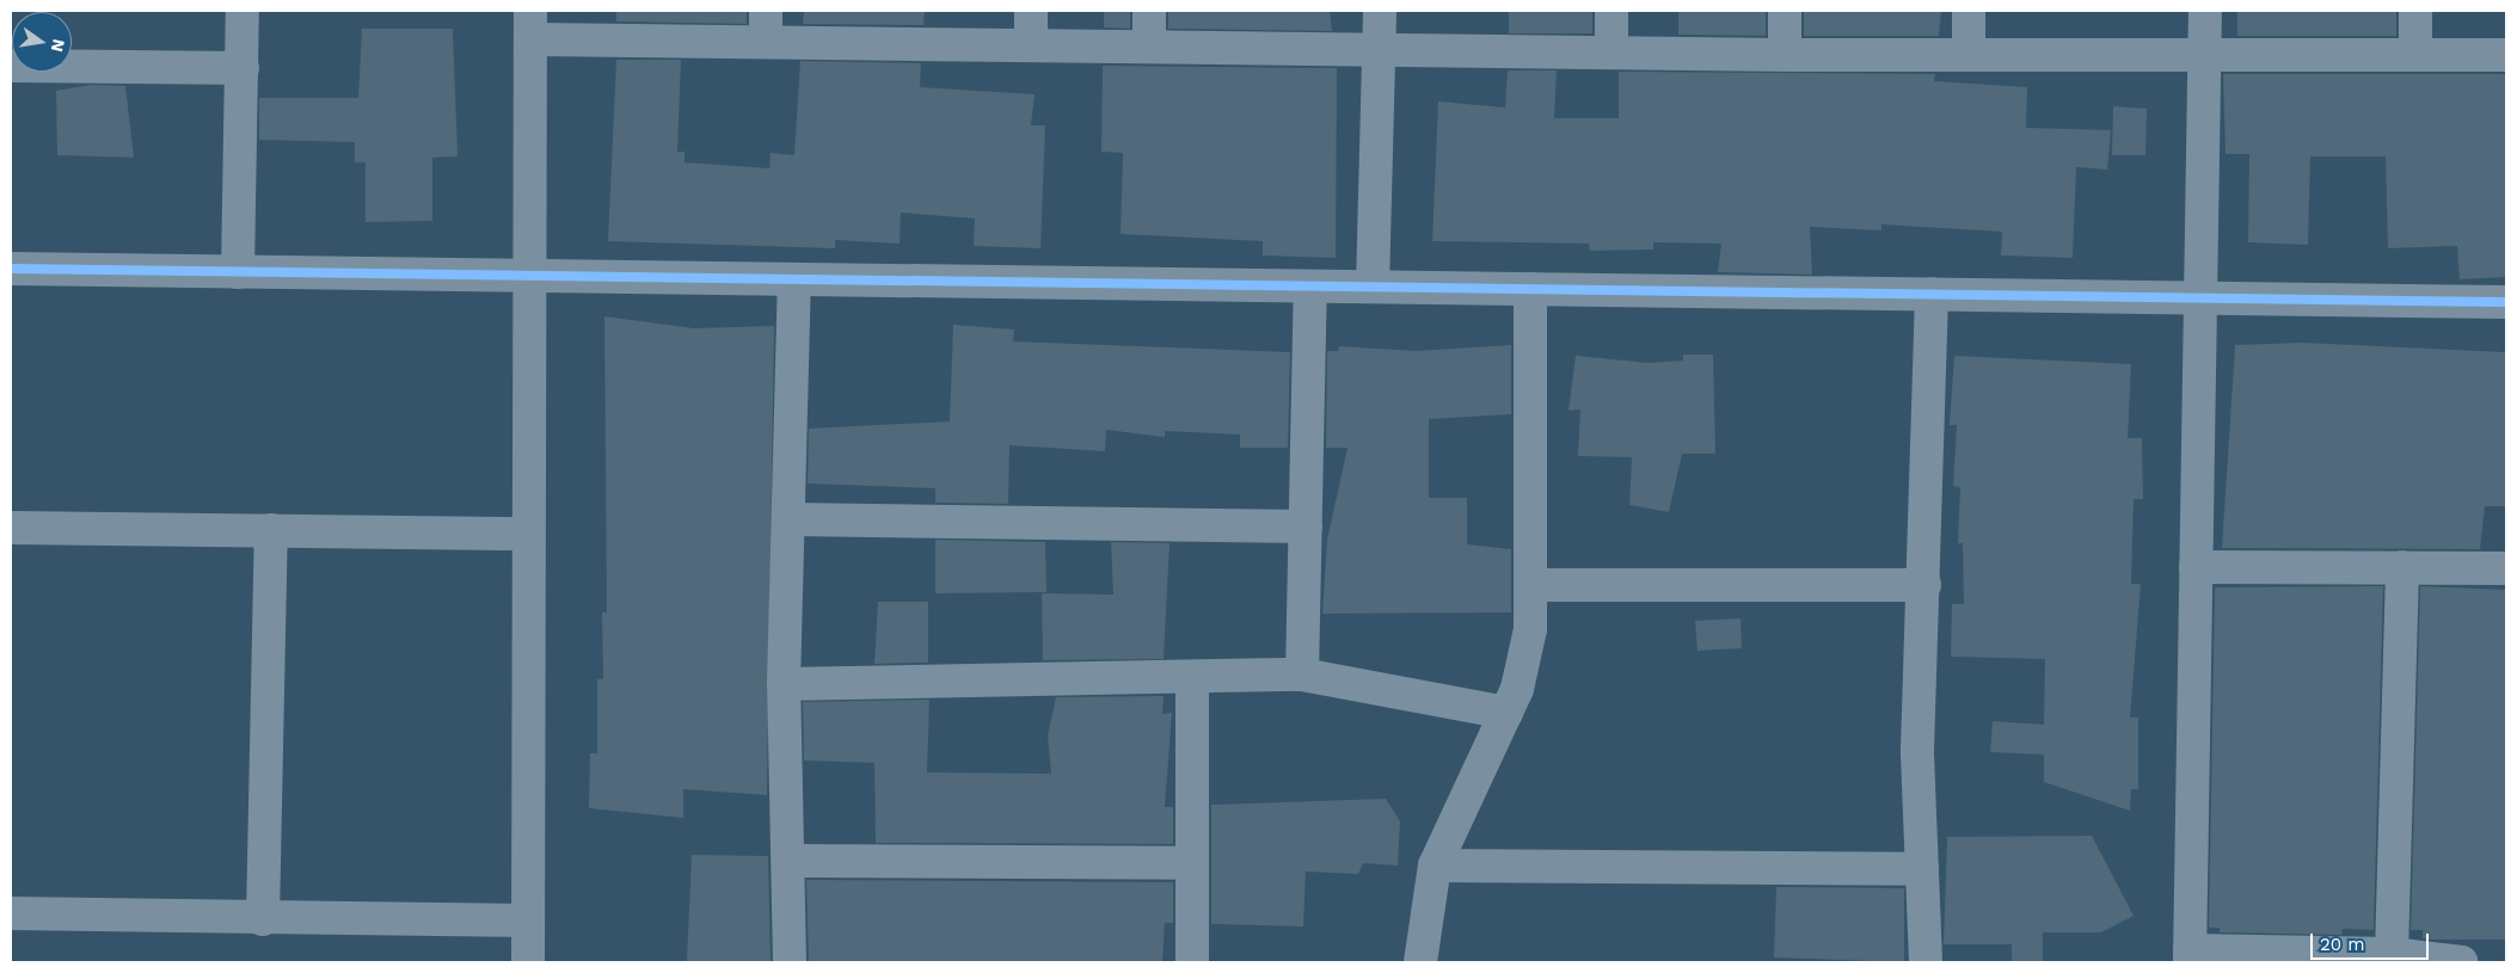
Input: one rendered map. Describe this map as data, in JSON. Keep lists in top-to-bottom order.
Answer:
{
  "scale_bar": "20 m",
  "north": "right"
}
